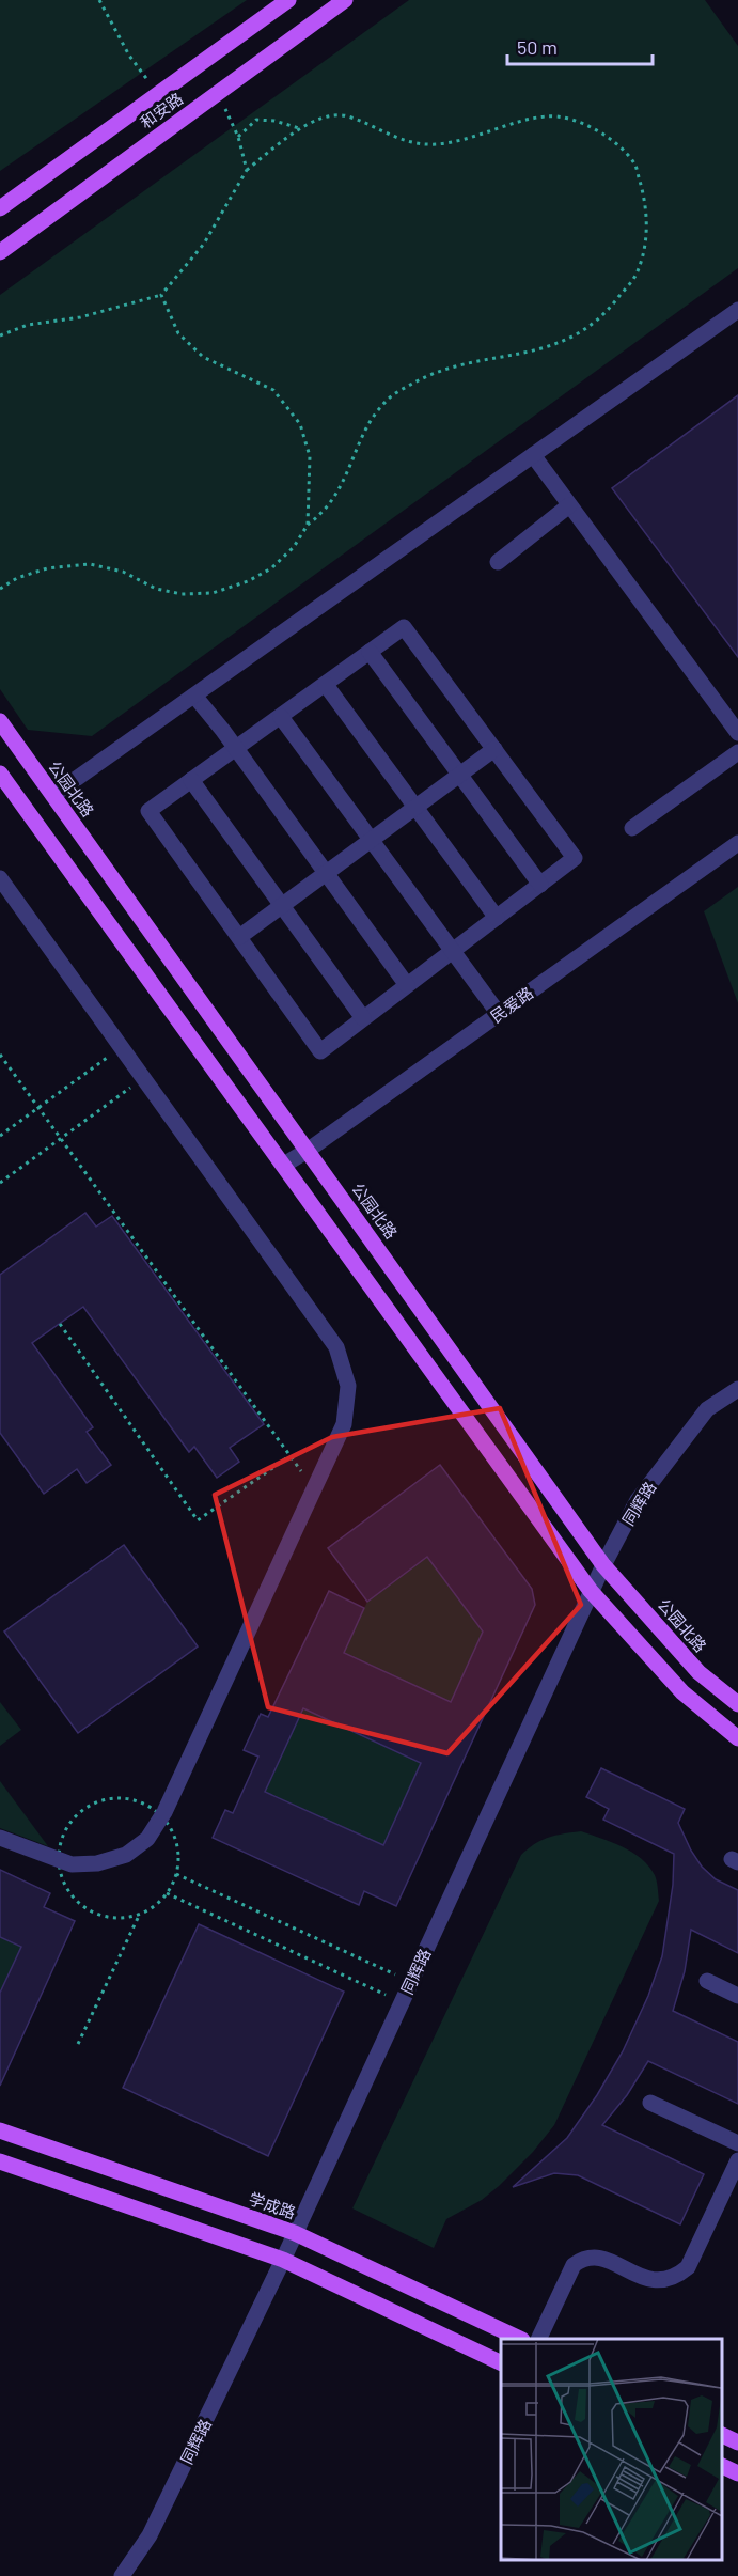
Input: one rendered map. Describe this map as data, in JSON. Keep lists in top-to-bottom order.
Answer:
{
  "streets": {
    "main road": ["和安路", "公园北路", "学成路"],
    "street": ["民爱路", "同辉路"]
  },
  "crossings": [
    ["公园北路", "民爱路"],
    ["公园北路", "同辉路"],
    ["同辉路", "学成路"]
  ],
  "scale_bar": "50 m"
}
